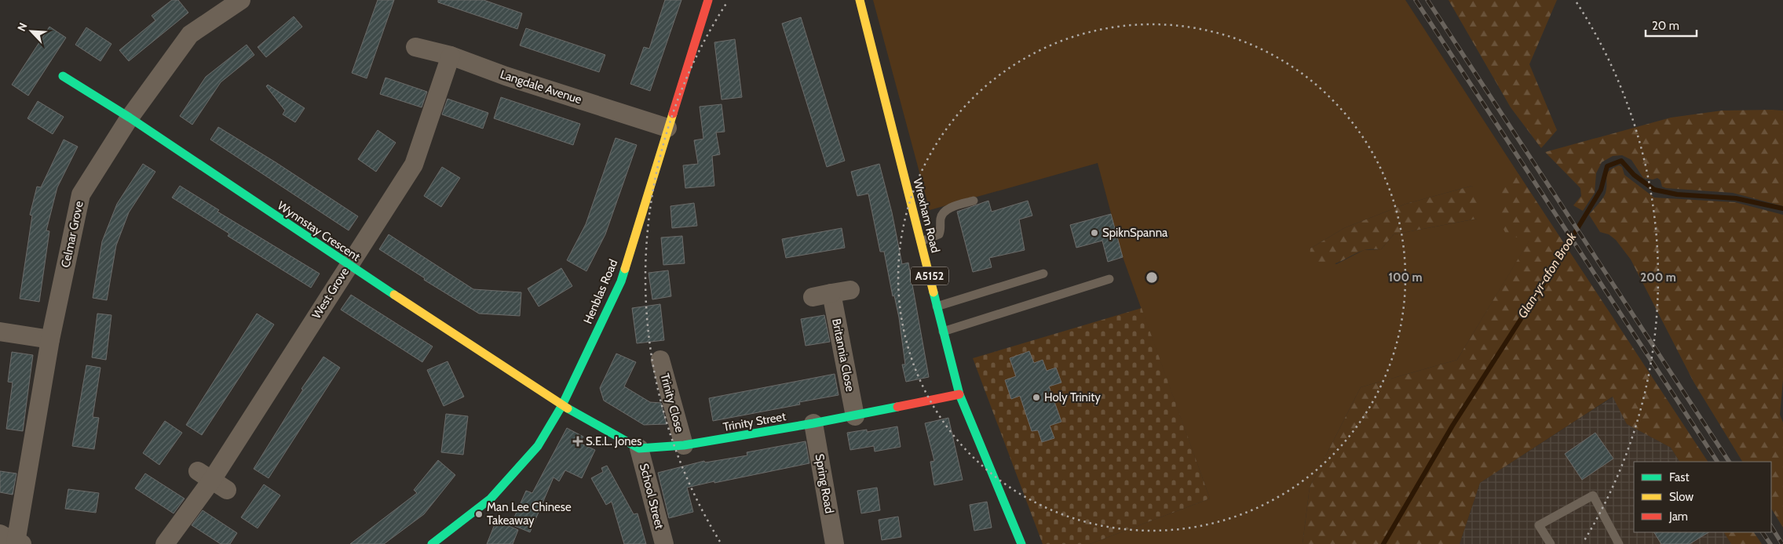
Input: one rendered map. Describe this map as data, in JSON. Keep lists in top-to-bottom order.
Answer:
{
  "streets": {
    "street": [
      "Langdale Avenue",
      "Wrexham Road",
      "Wynnstay Crescent",
      "Celmar Grove",
      "A5152",
      "Henblas Road",
      "West Grove",
      "Britannia Close",
      "Trinity Close",
      "Trinity Street",
      "Spring Road",
      "School Street"
    ]
  },
  "crossings": [
    ["Langdale Avenue", "Henblas Road"],
    ["Langdale Avenue", "West Grove"],
    ["Wrexham Road", "Trinity Street"],
    ["Wynnstay Crescent", "Celmar Grove"],
    ["Wynnstay Crescent", "Henblas Road"],
    ["Wynnstay Crescent", "West Grove"],
    ["Britannia Close", "Trinity Street"],
    ["Trinity Close", "Trinity Street"],
    ["Trinity Street", "Spring Road"],
    ["Trinity Street", "School Street"]
  ],
  "water": ["Glan-yr-afon Brook"],
  "places": {
    "other": ["SpiknSpanna", "Holy Trinity", "Man Lee Chinese Takeaway"],
    "health": ["S.E.L. Jones"]
  },
  "legend": ["Fast", "Slow", "Jam"],
  "scale_bar": "20 m",
  "north": "top left",
  "rings": ["100 m", "200 m"]
}
